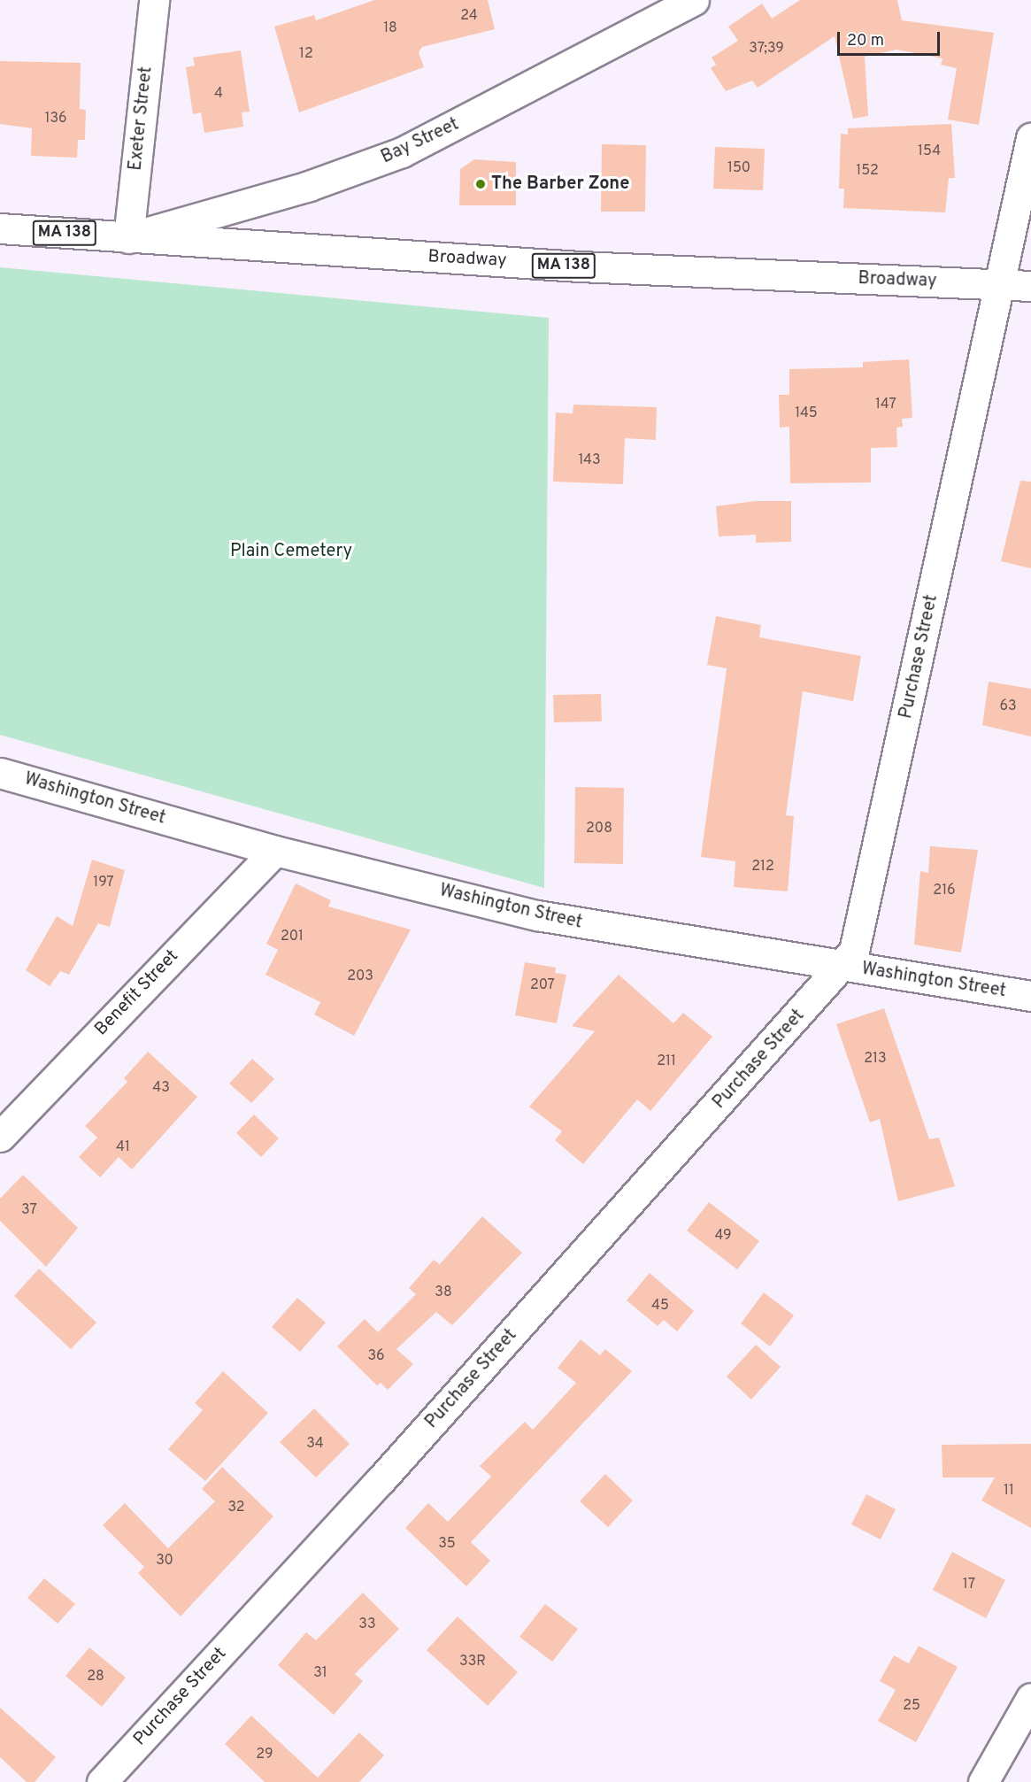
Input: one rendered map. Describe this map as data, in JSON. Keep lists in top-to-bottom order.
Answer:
{
  "streets": {
    "street": [
      "Exeter Street",
      "Bay Street",
      "MA 138",
      "Broadway",
      "Purchase Street",
      "Washington Street",
      "Benefit Street"
    ]
  },
  "crossings": [
    ["Exeter Street", "Bay Street"],
    ["Exeter Street", "Broadway"],
    ["Bay Street", "Broadway"],
    ["Broadway", "Purchase Street"],
    ["Purchase Street", "Washington Street"],
    ["Washington Street", "Benefit Street"]
  ],
  "parks": ["Plain Cemetery"],
  "places": ["The Barber Zone"],
  "house_numbers": [
    "24",
    "18",
    "37;39",
    "12",
    "4",
    "136",
    "154",
    "150",
    "152",
    "147",
    "145",
    "143",
    "63",
    "208",
    "212",
    "197",
    "216",
    "201",
    "203",
    "207",
    "213",
    "211",
    "43",
    "41",
    "37",
    "49",
    "38",
    "45",
    "36",
    "34",
    "11",
    "32",
    "35",
    "30",
    "17",
    "33",
    "33R",
    "31",
    "28",
    "25",
    "29"
  ],
  "scale_bar": "20 m"
}
